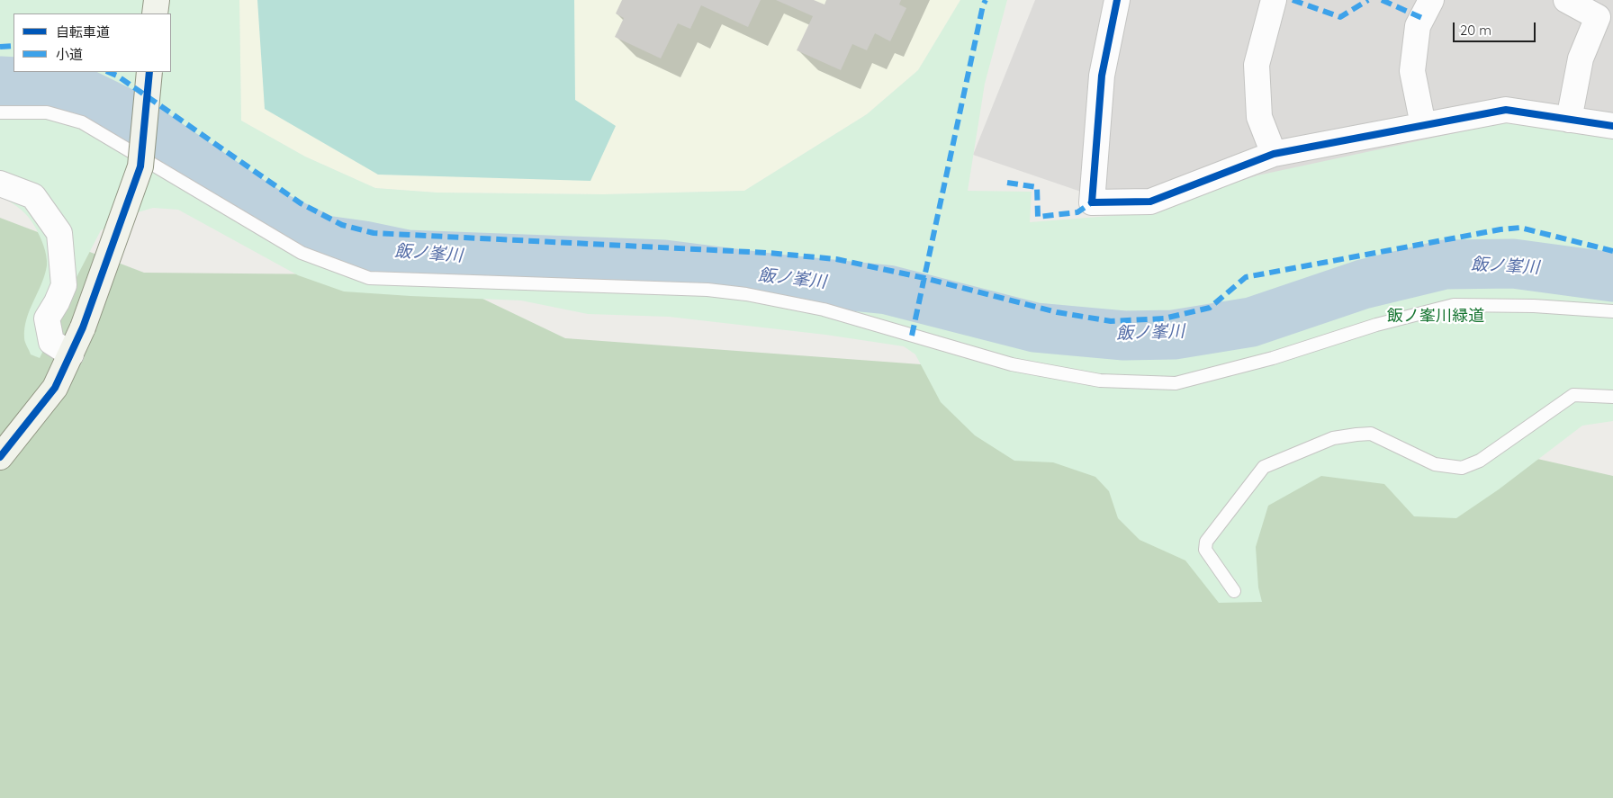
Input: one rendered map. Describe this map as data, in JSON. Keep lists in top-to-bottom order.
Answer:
{
  "water": ["飯ノ峯川"],
  "parks": ["飯ノ峯川緑道"],
  "legend": ["自転車道", "小道"],
  "scale_bar": "20 m"
}
